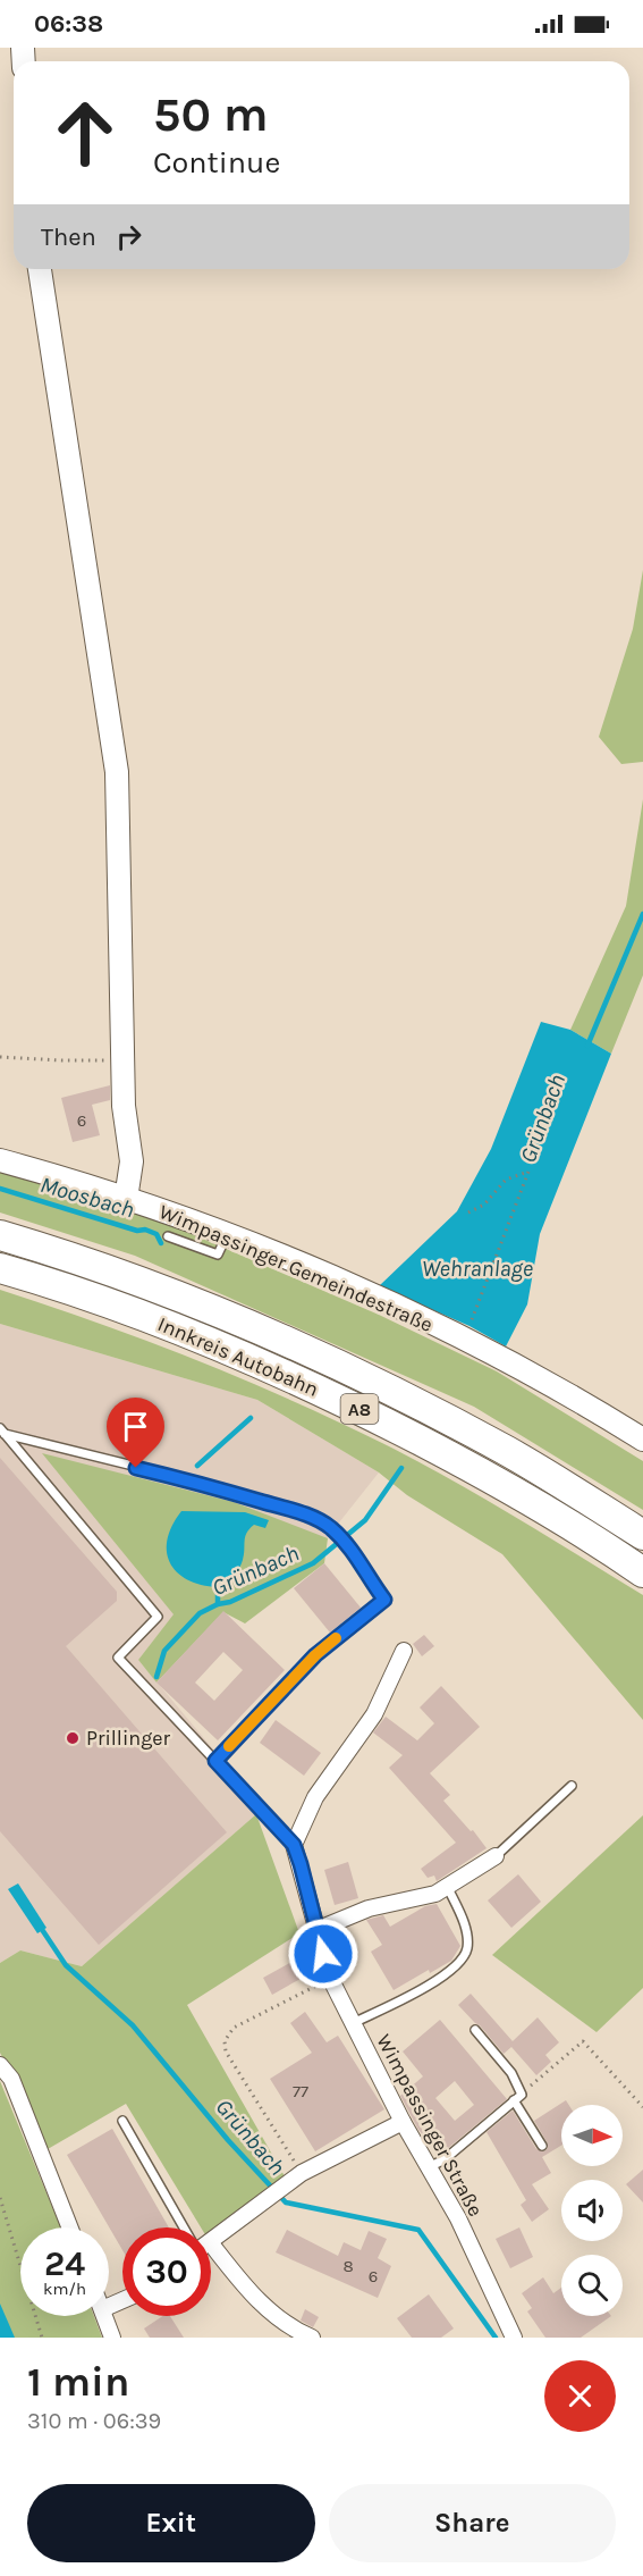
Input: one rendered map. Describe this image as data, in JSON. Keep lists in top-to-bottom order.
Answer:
{
  "streets": {
    "highway": ["Innkreis Autobahn", "A8"],
    "street": ["Wimpassinger Gemeindestraße", "Wimpassinger Straße"]
  },
  "water": ["Grünbach", "Moosbach", "Wehranlage"],
  "places": ["Prillinger"],
  "house_numbers": [
    "6",
    "77",
    "8",
    "6"
  ],
  "north": "right",
  "page": {
    "status": "06:38",
    "turn": ["50 m", "Continue"],
    "then": "Then",
    "speed": "24 km/h",
    "limit": "30",
    "heading": ["1 min", "310 m · 06:39"],
    "buttons": ["Exit", "Share"]
  }
}
